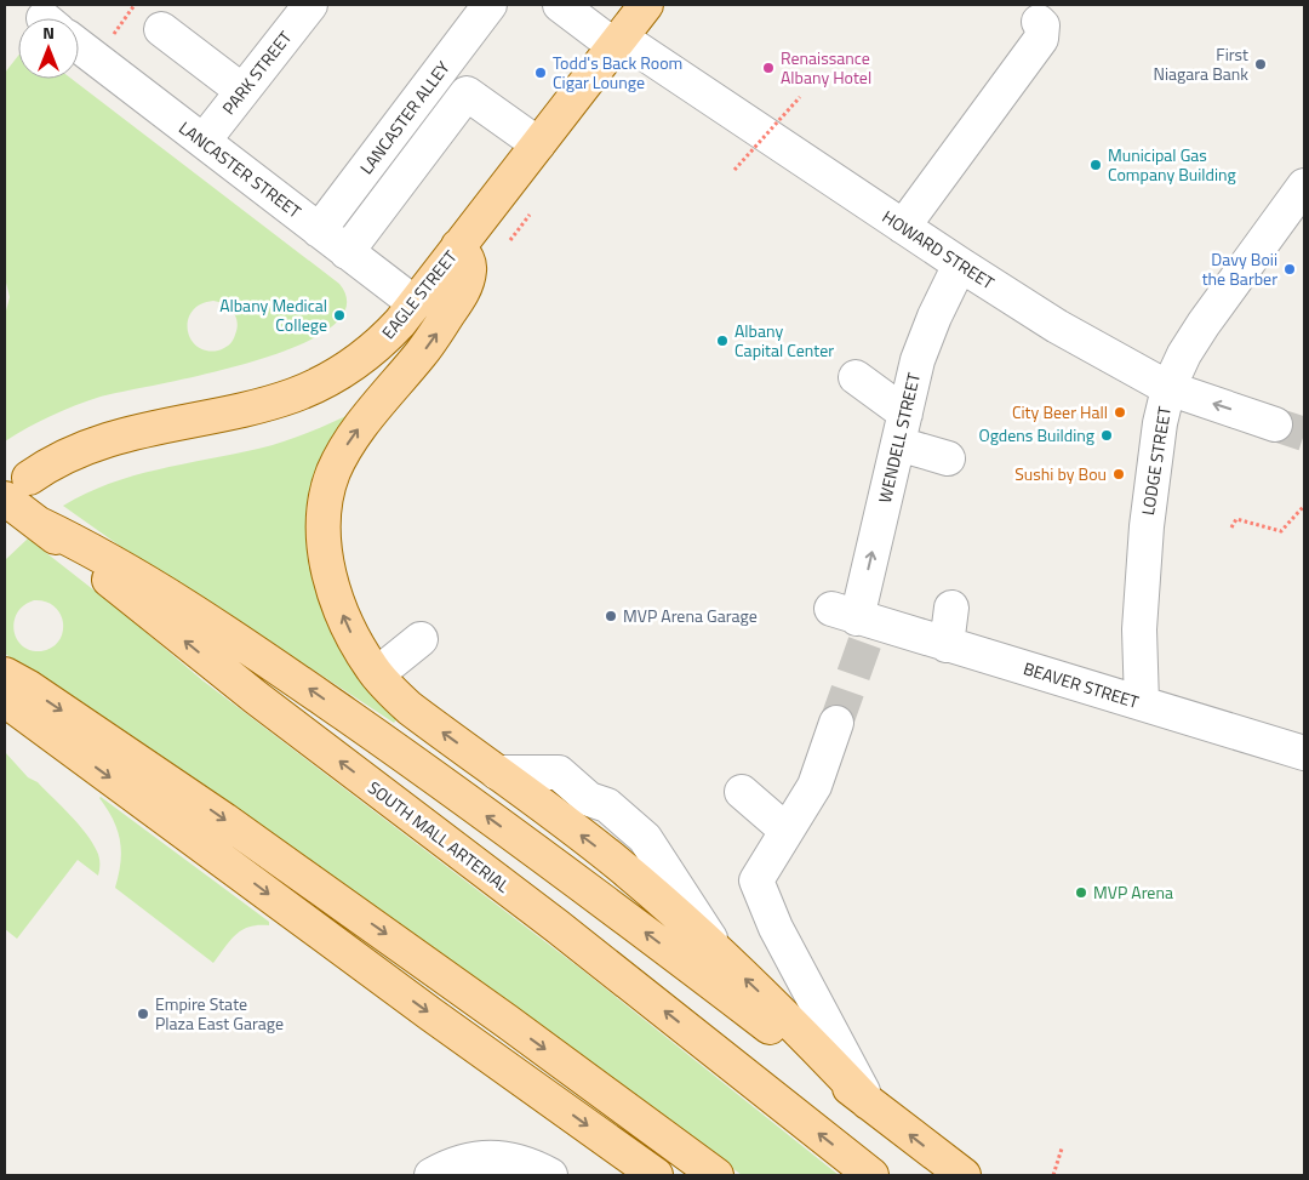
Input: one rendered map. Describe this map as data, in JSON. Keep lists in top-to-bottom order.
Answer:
{
  "streets": {
    "main road": ["EAGLE STREET", "SOUTH MALL ARTERIAL"],
    "street": [
      "PARK STREET",
      "LANCASTER ALLEY",
      "LANCASTER STREET",
      "HOWARD STREET",
      "WENDELL STREET",
      "LODGE STREET",
      "BEAVER STREET"
    ]
  },
  "crossings": [
    ["PARK STREET", "LANCASTER STREET"],
    ["LANCASTER ALLEY", "LANCASTER STREET"],
    ["LANCASTER STREET", "EAGLE STREET"],
    ["HOWARD STREET", "EAGLE STREET"],
    ["HOWARD STREET", "WENDELL STREET"],
    ["HOWARD STREET", "LODGE STREET"],
    ["WENDELL STREET", "BEAVER STREET"],
    ["LODGE STREET", "BEAVER STREET"]
  ],
  "one_way": ["WENDELL STREET"],
  "places": [
    "First Niagara Bank",
    "Renaissance Albany Hotel",
    "Todd's Back Room Cigar Lounge",
    "Municipal Gas Company Building",
    "Davy Boii the Barber",
    "Albany Medical College",
    "Albany Capital Center",
    "City Beer Hall",
    "Ogdens Building",
    "Sushi by Bou",
    "MVP Arena Garage",
    "MVP Arena",
    "Empire State Plaza East Garage"
  ],
  "north": "top"
}
